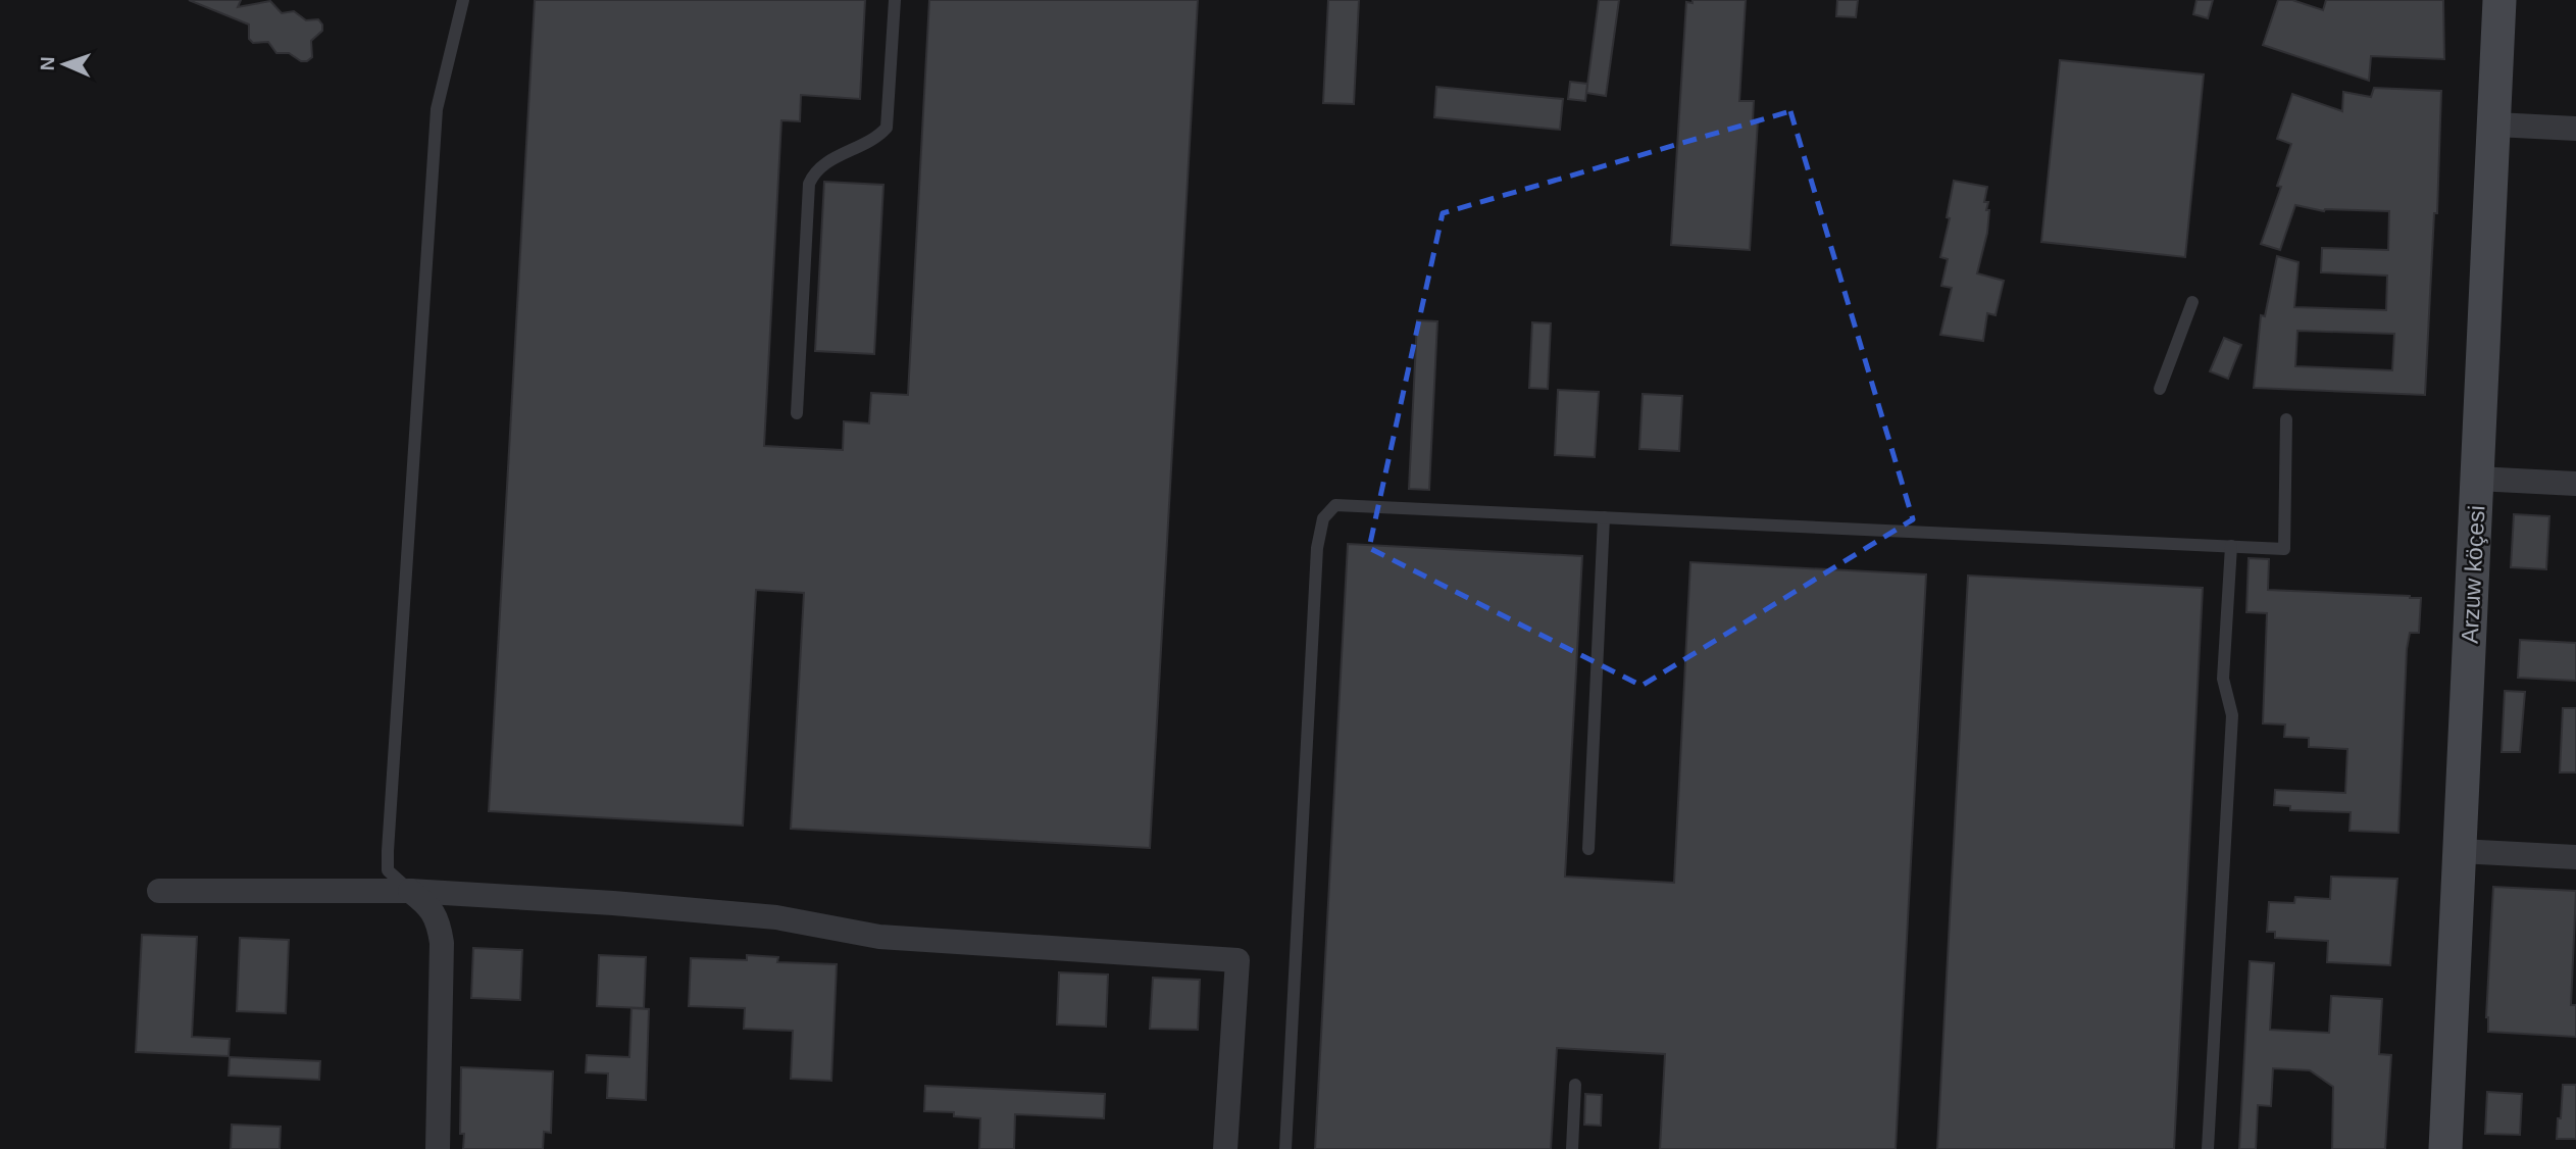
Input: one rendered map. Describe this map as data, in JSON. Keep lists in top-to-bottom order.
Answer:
{
  "streets": {
    "street": ["Arzuw köçesi"]
  },
  "north": "left"
}
